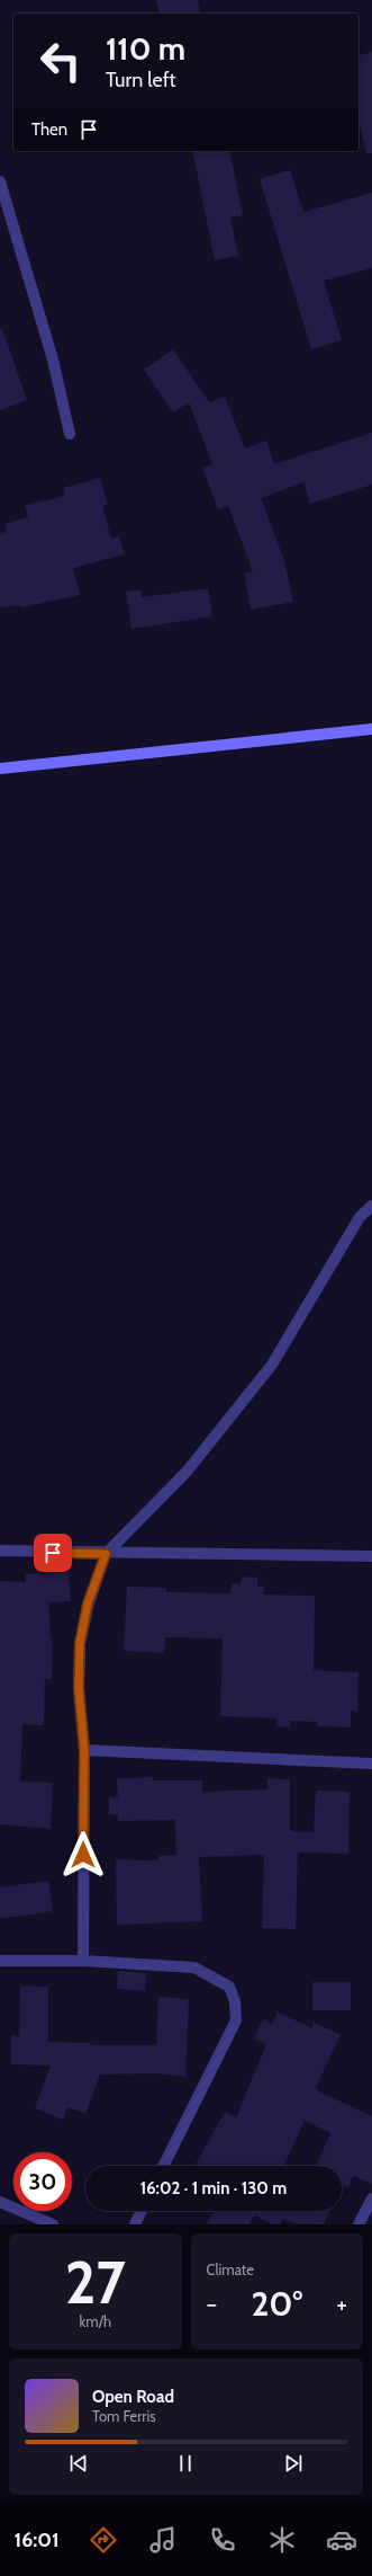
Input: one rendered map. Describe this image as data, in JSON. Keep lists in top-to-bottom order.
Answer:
{
  "page": {
    "turn": ["110 m", "Turn left"],
    "then": "Then",
    "limit": "30",
    "trip": "16:02 · 1 min · 130 m",
    "tile": [
      ["27", "km/h"],
      "Climate"
    ],
    "heat": ["−", "20°", "+"],
    "song": ["Open Road", "Tom Ferris"],
    "tabs": "16:01"
  }
}
